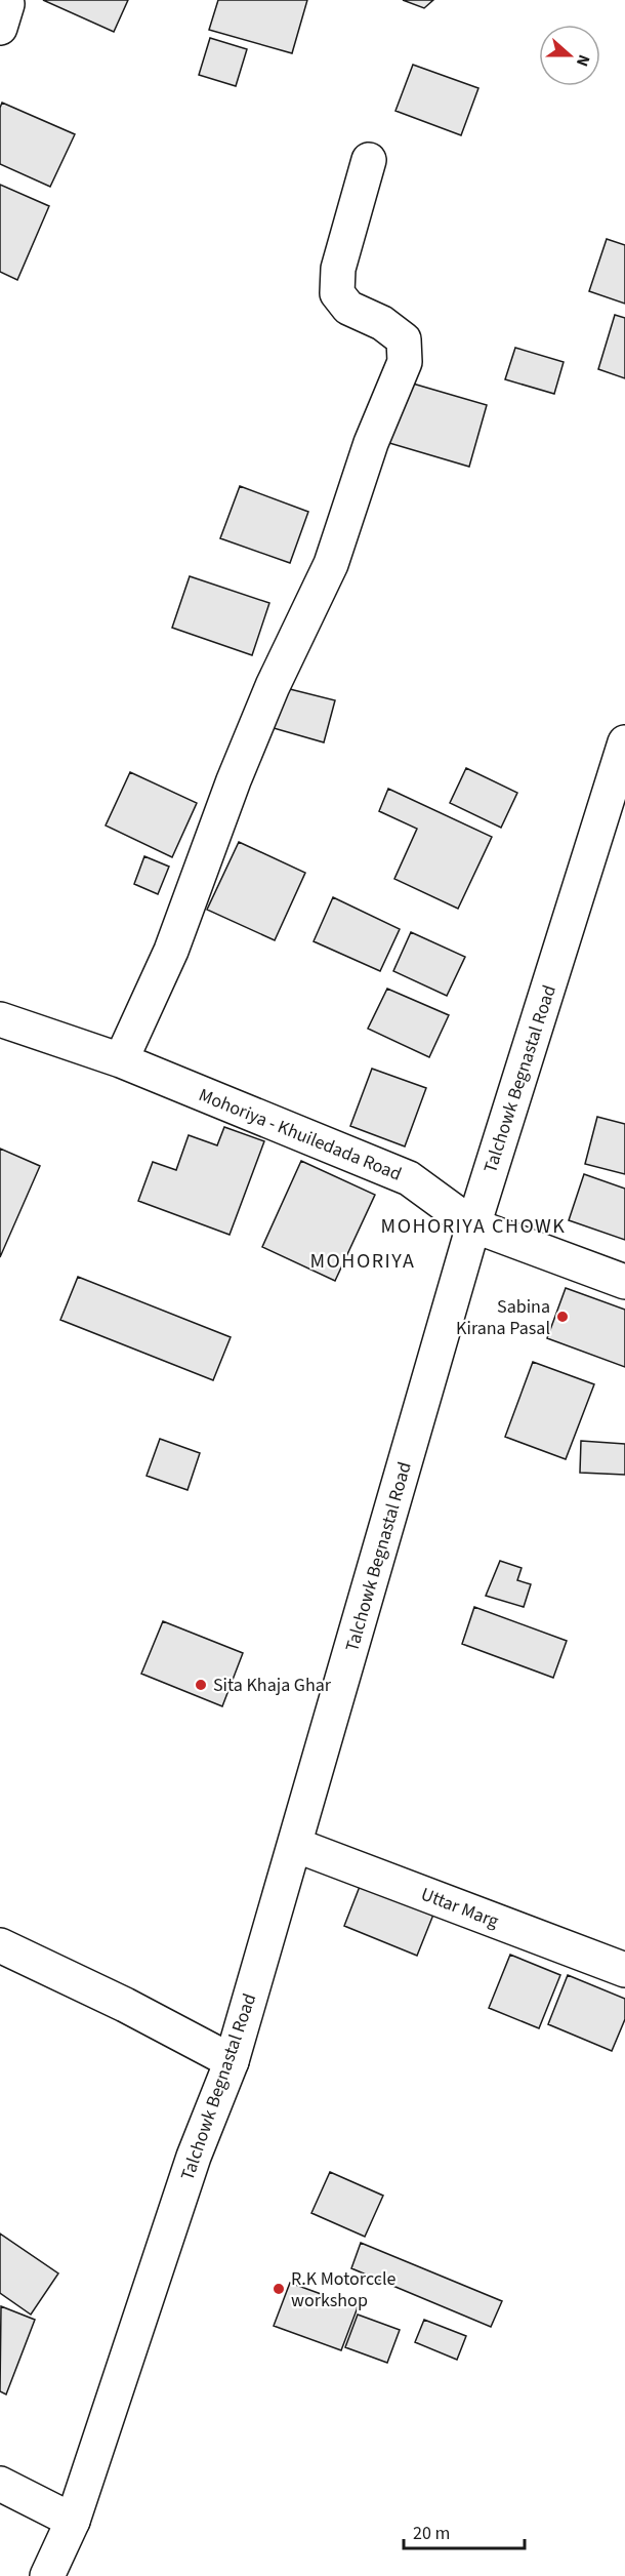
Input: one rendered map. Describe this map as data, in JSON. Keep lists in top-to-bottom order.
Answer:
{
  "streets": {
    "street": ["Talchowk Begnastal Road", "Mohoriya - Khuiledada Road", "Uttar Marg"]
  },
  "crossings": [
    ["Talchowk Begnastal Road", "Mohoriya - Khuiledada Road"],
    ["Talchowk Begnastal Road", "Uttar Marg"]
  ],
  "districts": ["MOHORIYA CHOWK", "MOHORIYA"],
  "places": ["Sabina Kirana Pasal", "Sita Khaja Ghar", "R.K Motorccle workshop"],
  "scale_bar": "20 m",
  "north": "right"
}
